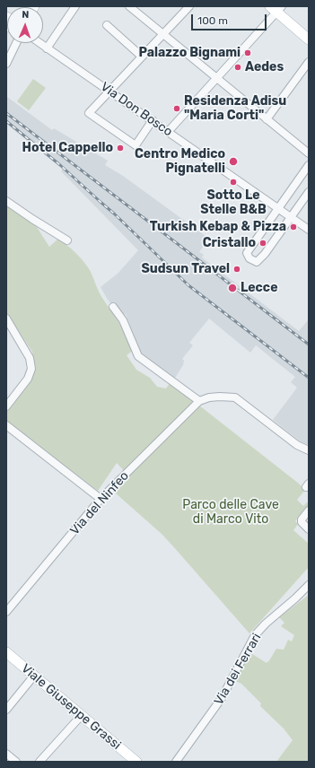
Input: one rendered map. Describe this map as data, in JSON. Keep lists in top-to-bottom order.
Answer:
{
  "streets": {
    "main road": ["Viale Giuseppe Grassi"],
    "street": ["Via Don Bosco", "Via del Ninfeo", "Via dei Ferrari"]
  },
  "parks": ["Parco delle Cave di Marco Vito"],
  "places": [
    "Palazzo Bignami",
    "Aedes",
    "Residenza Adisu \"Maria Corti\"",
    "Hotel Cappello",
    "Centro Medico Pignatelli",
    "Sotto Le Stelle B&B",
    "Turkish Kebap & Pizza",
    "Cristallo",
    "Sudsun Travel",
    "Lecce"
  ],
  "scale_bar": "100 m",
  "north": "top"
}
